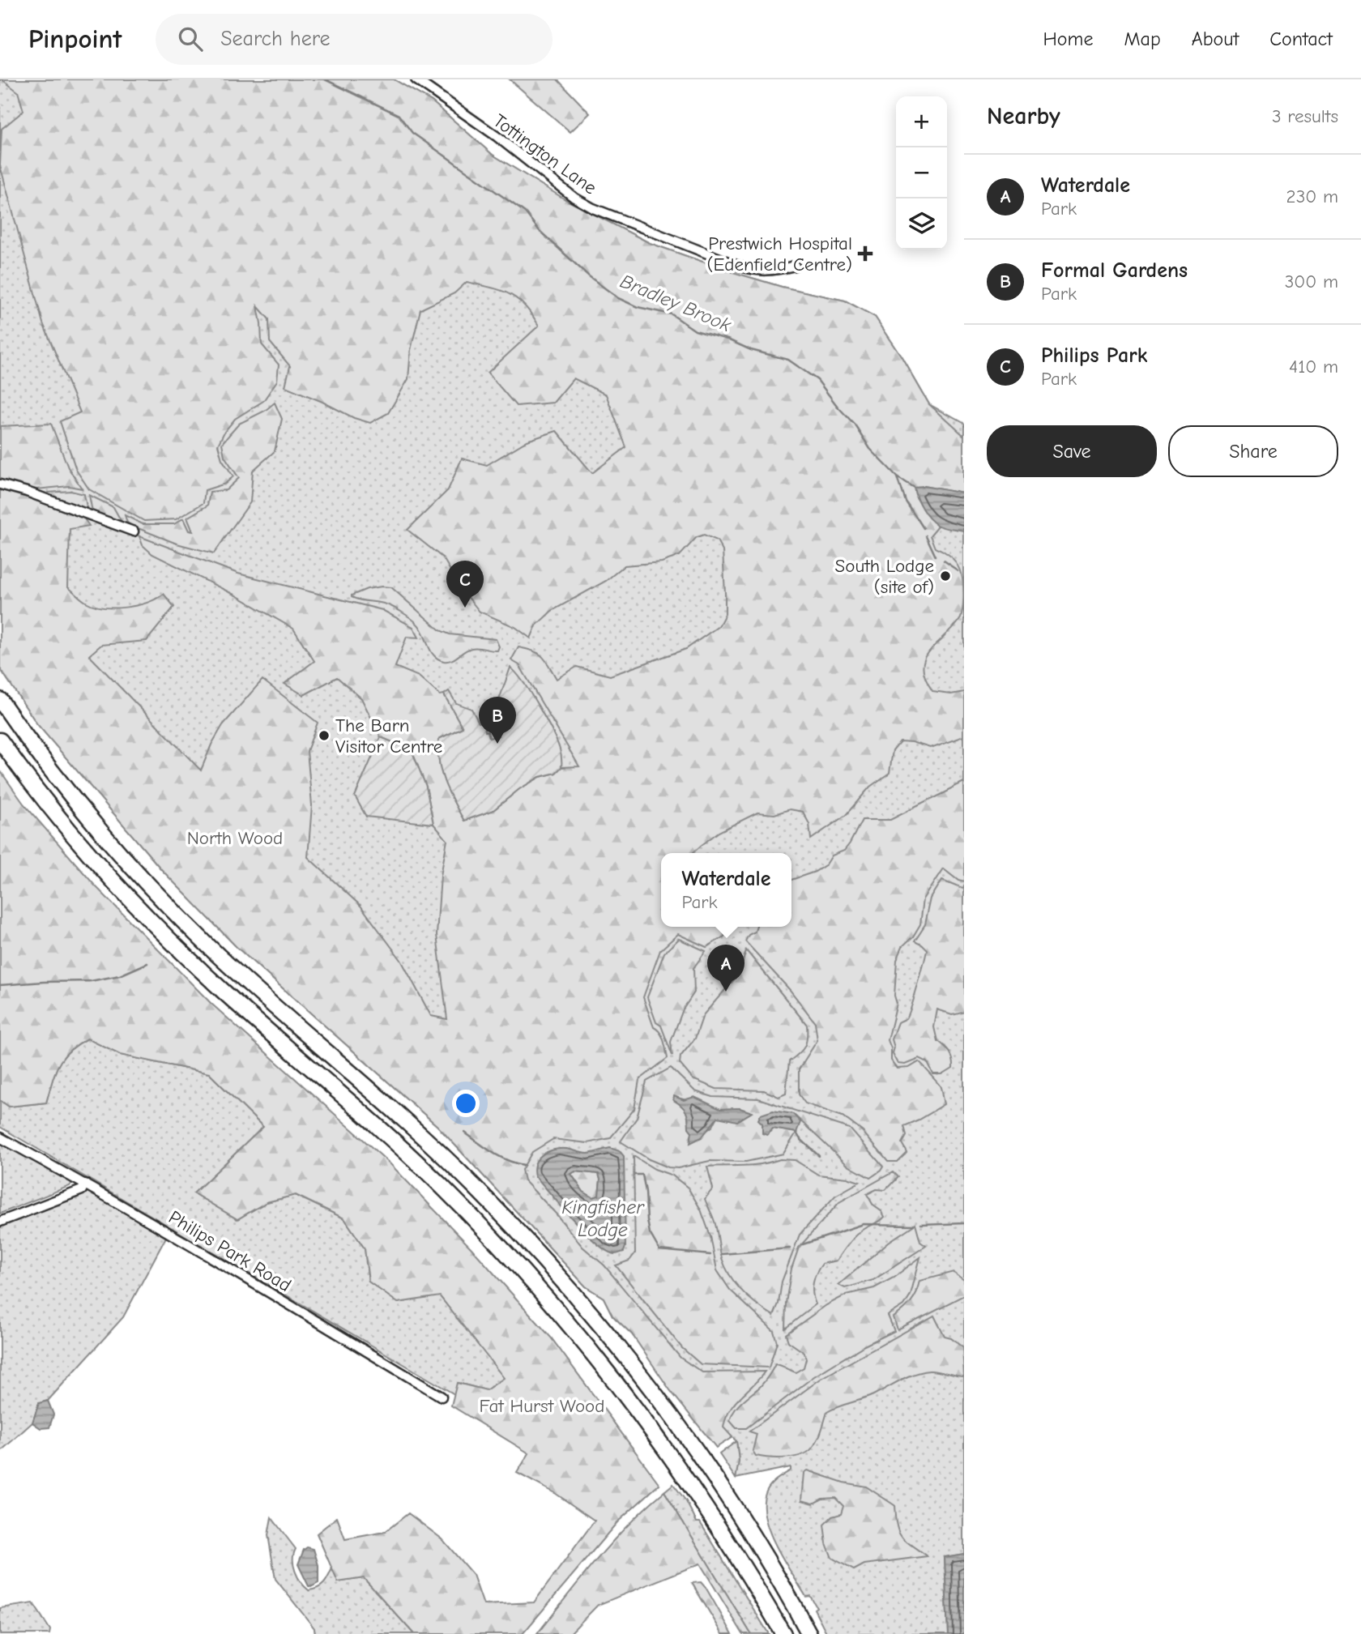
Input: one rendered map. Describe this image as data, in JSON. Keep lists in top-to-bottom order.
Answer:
{
  "streets": {
    "street": ["Tottington Lane", "Philips Park Road"]
  },
  "water": ["Bradley Brook", "Kingfisher Lodge"],
  "parks": ["North Wood", "Fat Hurst Wood"],
  "places": {
    "health": ["Prestwich Hospital (Edenfield Centre)"],
    "other": ["South Lodge (site of)", "The Barn Visitor Centre"]
  },
  "page": {
    "header": "Pinpoint",
    "search": "Search here",
    "nav": [
      "Home",
      "Map",
      "About",
      "Contact"
    ],
    "heading": ["Nearby", "3 results"],
    "map_buttons": ["+", "−"],
    "list": [
      {
        "mark": "A",
        "name": "Waterdale",
        "note": "Park",
        "value": "230 m"
      },
      {
        "mark": "B",
        "name": "Formal Gardens",
        "note": "Park",
        "value": "300 m"
      },
      {
        "mark": "C",
        "name": "Philips Park",
        "note": "Park",
        "value": "410 m"
      }
    ],
    "buttons": ["Save", "Share"],
    "pins": ["C", "B", "A"],
    "popup": ["Waterdale", "Park"]
  }
}
